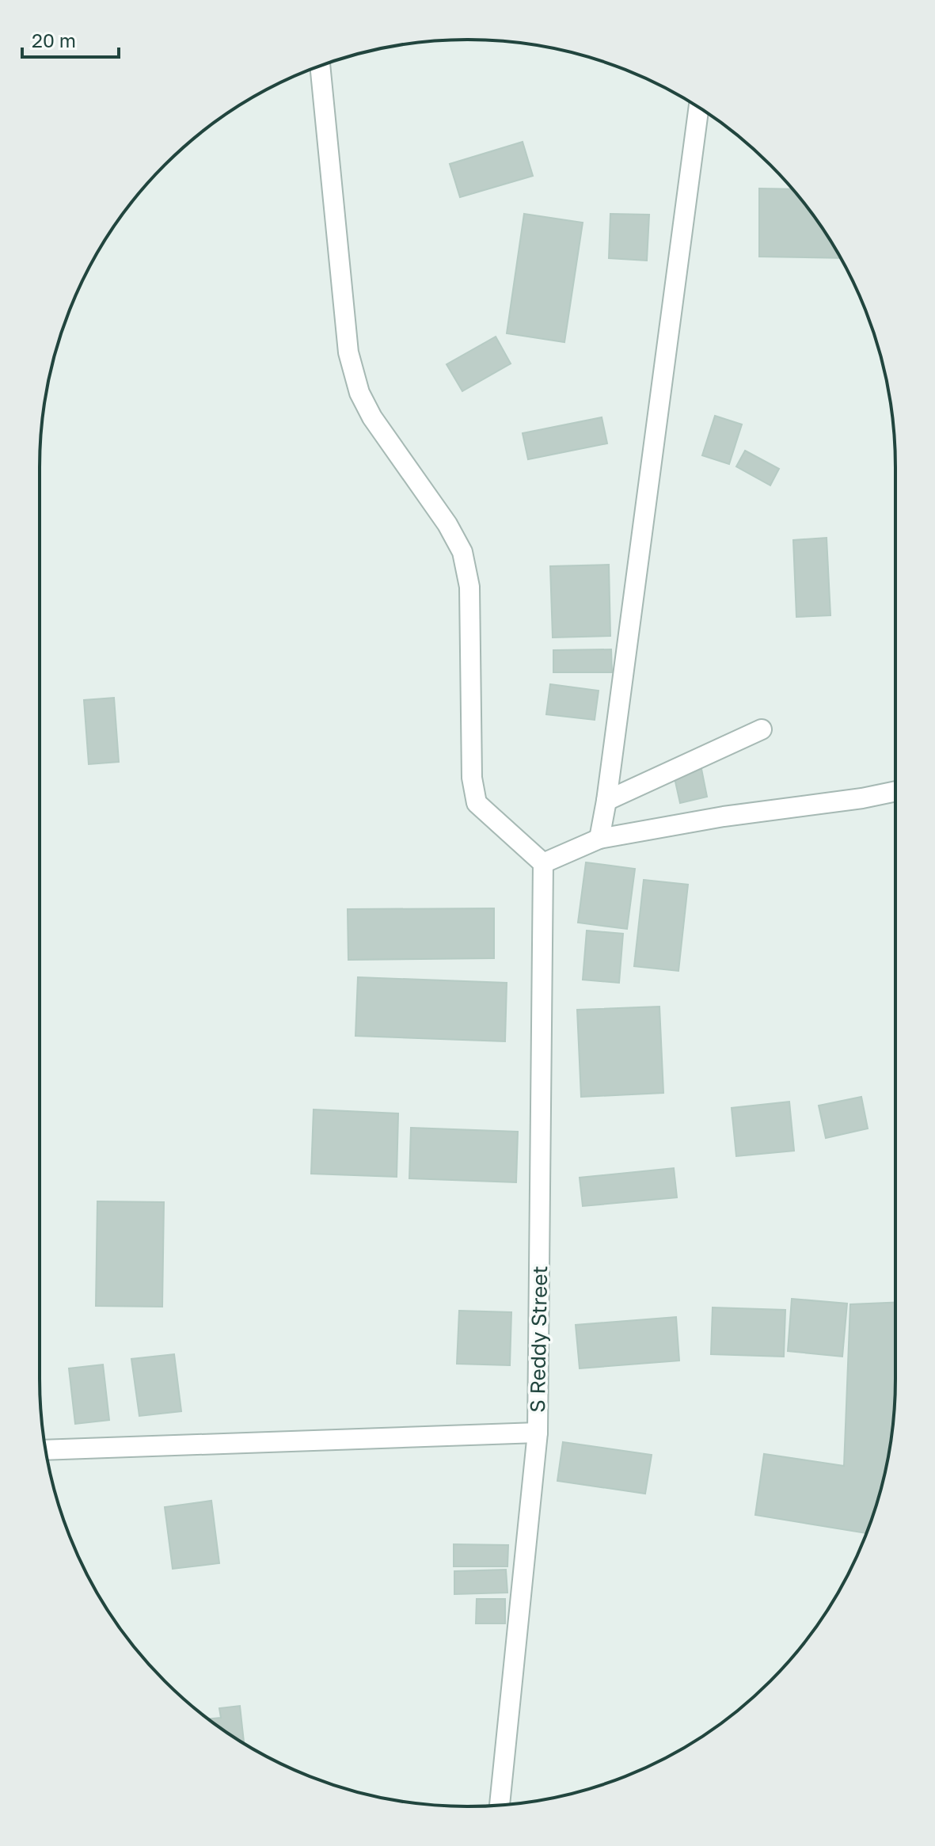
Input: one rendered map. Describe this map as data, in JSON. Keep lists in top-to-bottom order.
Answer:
{
  "streets": {
    "street": ["S Reddy Street"]
  },
  "scale_bar": "20 m"
}
